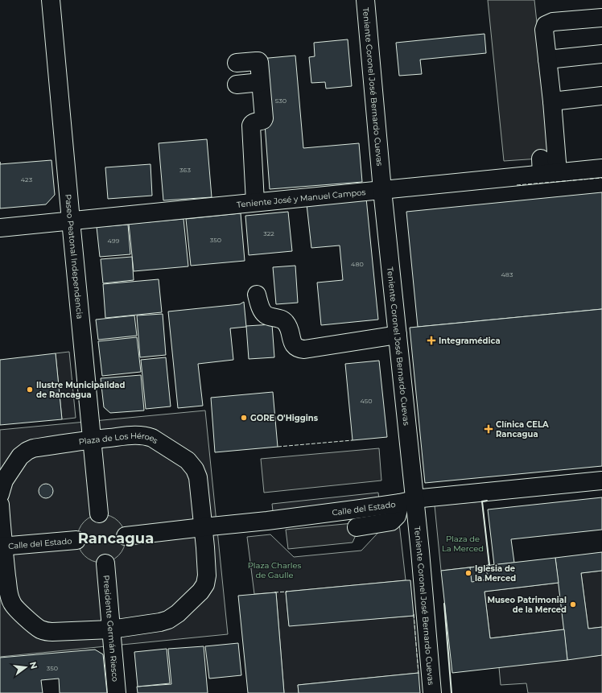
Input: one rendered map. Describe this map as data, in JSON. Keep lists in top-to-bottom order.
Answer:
{
  "streets": {
    "street": [
      "Teniente Coronel José Bernardo Cuevas",
      "Teniente José y Manuel Campos",
      "Paseo Peatonal Independencia",
      "Plaza de Los Héroes",
      "Calle del Estado",
      "Presidente Germán Riesco"
    ]
  },
  "crossings": [
    ["Teniente Coronel José Bernardo Cuevas", "Teniente José y Manuel Campos"],
    ["Teniente Coronel José Bernardo Cuevas", "Calle del Estado"],
    ["Teniente José y Manuel Campos", "Paseo Peatonal Independencia"],
    ["Paseo Peatonal Independencia", "Plaza de Los Héroes"],
    ["Plaza de Los Héroes", "Calle del Estado"]
  ],
  "districts": ["Rancagua"],
  "parks": ["Plaza de La Merced", "Plaza Charles de Gaulle"],
  "places": {
    "health": ["Integramédica", "Clínica CELA Rancagua"],
    "other": [
      "Ilustre Municipalidad de Rancagua",
      "GORE O'Higgins",
      "Iglesia de la Merced",
      "Museo Patrimonial de la Merced"
    ]
  },
  "house_numbers": [
    "530",
    "363",
    "423",
    "322",
    "350",
    "499",
    "480",
    "483",
    "450",
    "350"
  ],
  "north": "right"
}
